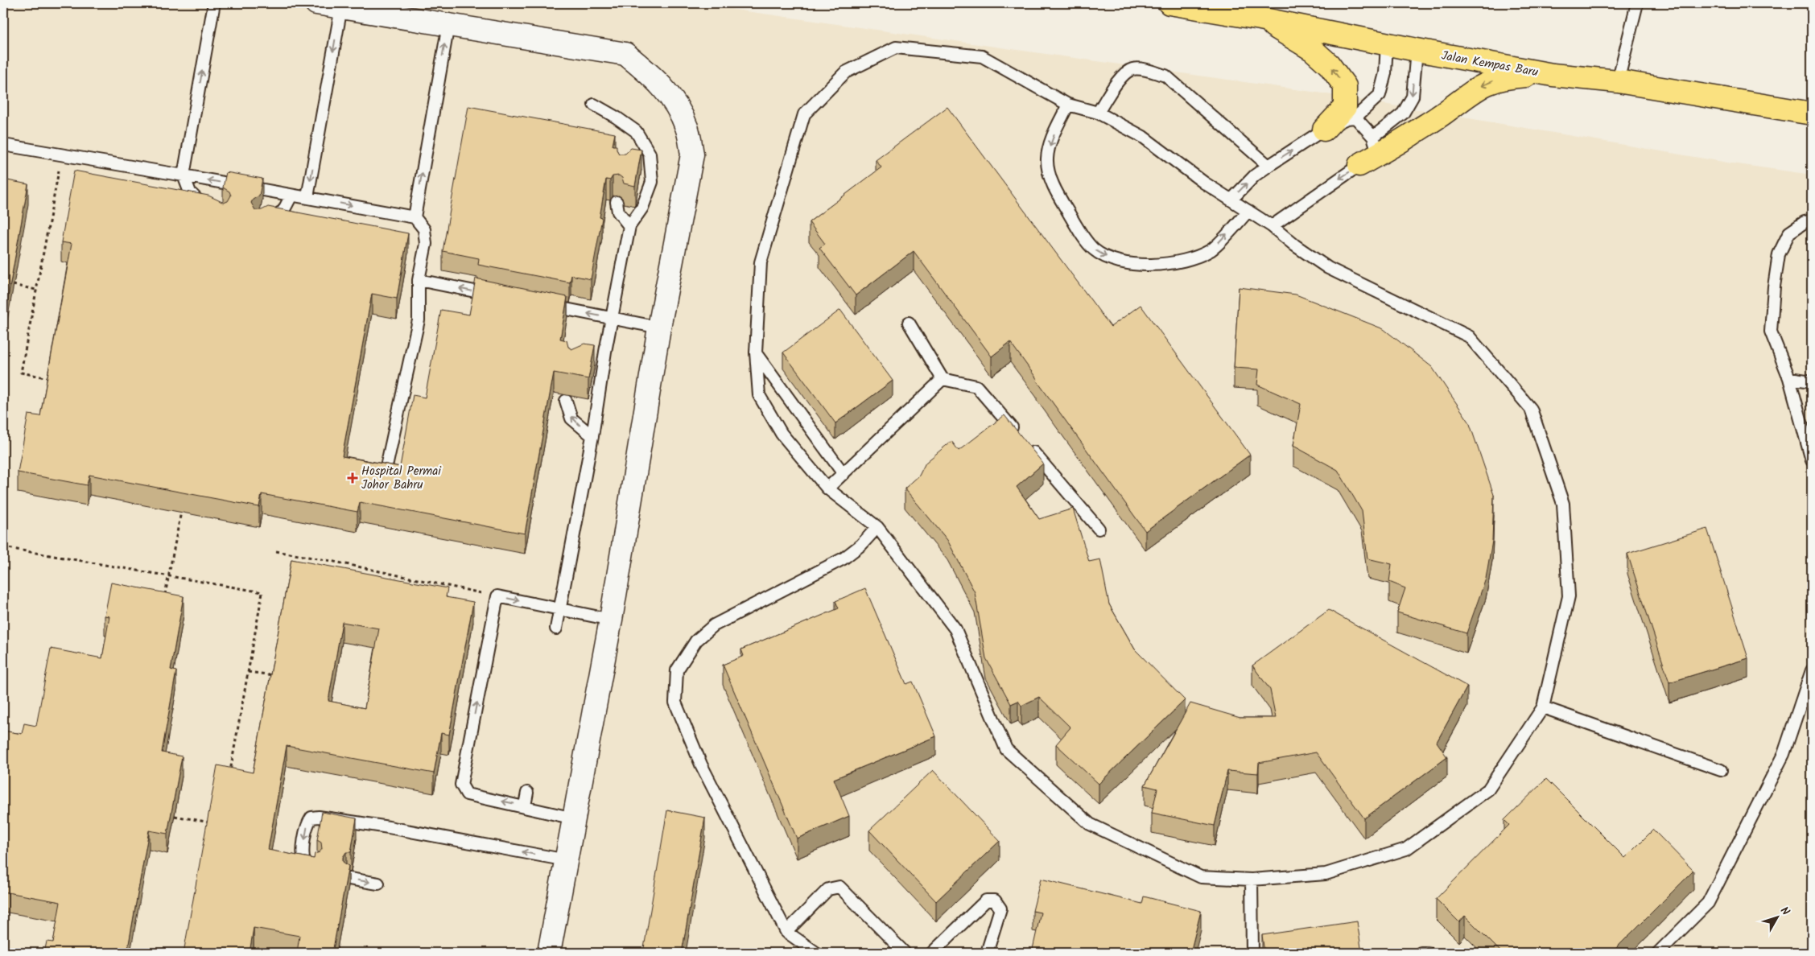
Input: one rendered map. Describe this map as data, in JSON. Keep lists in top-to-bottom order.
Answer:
{
  "streets": {
    "main road": ["Jalan Kempas Baru"]
  },
  "places": {
    "health": ["Hospital Permai Johor Bahru"]
  },
  "north": "top right"
}
